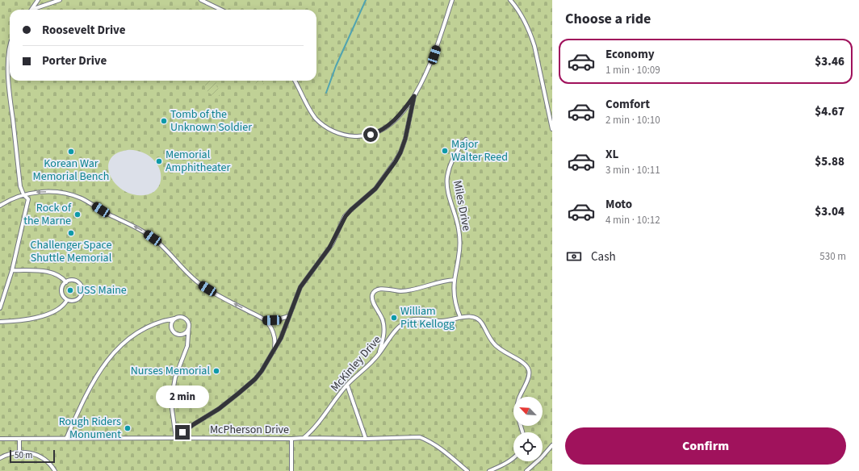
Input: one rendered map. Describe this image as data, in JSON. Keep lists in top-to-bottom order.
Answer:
{
  "streets": {
    "lane": ["Miles Drive", "McKinley Drive", "McPherson Drive"]
  },
  "crossings": [
    ["Miles Drive", "McKinley Drive"],
    ["McKinley Drive", "McPherson Drive"]
  ],
  "places": [
    "Tomb of the Unknown Soldier",
    "Major Walter Reed",
    "Korean War Memorial Bench",
    "Memorial Amphitheater",
    "Rock of the Marne",
    "Challenger Space Shuttle Memorial",
    "USS Maine",
    "William Pitt Kellogg",
    "Nurses Memorial",
    "Rough Riders Monument"
  ],
  "scale_bar": "50 m",
  "north": "top left",
  "page": {
    "heading": "Choose a ride",
    "banner": ["Roosevelt Drive", "Porter Drive"],
    "list": [
      {
        "name": "Economy",
        "note": "1 min · 10:09",
        "value": "$3.46"
      },
      {
        "name": "Comfort",
        "note": "2 min · 10:10",
        "value": "$4.67"
      },
      {
        "name": "XL",
        "note": "3 min · 10:11",
        "value": "$5.88"
      },
      {
        "name": "Moto",
        "note": "4 min · 10:12",
        "value": "$3.04"
      }
    ],
    "pay": ["Cash", "530 m"],
    "bubble": "2 min",
    "buttons": "Confirm",
    "scale": "50 m"
  }
}
